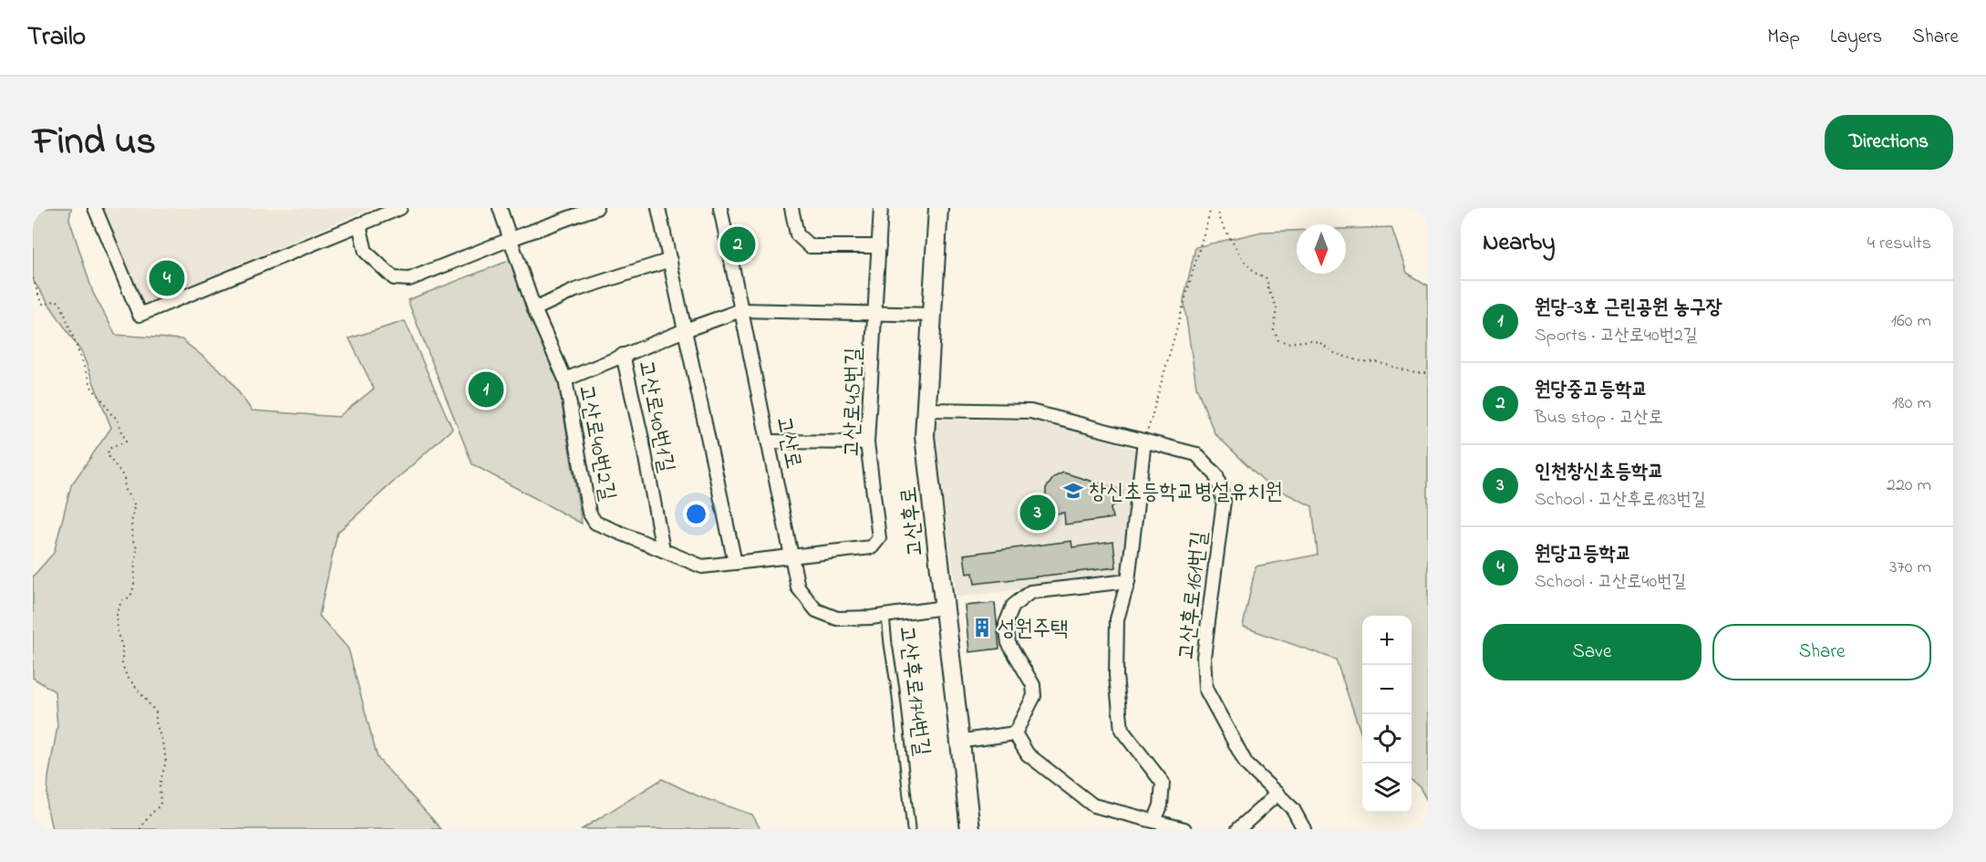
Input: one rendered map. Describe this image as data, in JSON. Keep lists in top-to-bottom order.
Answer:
{
  "streets": {
    "main road": ["고산후로"],
    "street": [
      "고산로45번길",
      "고산로40번1길",
      "고산로40번2길",
      "고산로",
      "고산후로161번길",
      "고산후로174번길"
    ]
  },
  "crossings": [
    ["고산로45번길", "고산로40번2길"],
    ["고산로45번길", "고산로"],
    ["고산로40번1길", "고산로40번2길"],
    ["고산로40번2길", "고산로"],
    ["고산로", "고산후로174번길"],
    ["고산후로", "고산후로161번길"],
    ["고산후로", "고산후로174번길"]
  ],
  "places": {
    "school or university": ["창신초등학교병설유치원"],
    "building": ["성원주택"]
  },
  "north": "bottom",
  "page": {
    "header": "Trailo",
    "nav": ["Map", "Layers", "Share"],
    "title": "Find us",
    "buttons": [
      "Directions",
      ["Save", "Share"]
    ],
    "heading": ["Nearby", "4 results"],
    "pins": [
      "2",
      "4",
      "1",
      "3"
    ],
    "list": [
      {
        "mark": "1",
        "name": "원당-3호 근린공원 농구장",
        "note": "Sports · 고산로40번2길",
        "value": "160 m"
      },
      {
        "mark": "2",
        "name": "원당중고등학교",
        "note": "Bus stop · 고산로",
        "value": "180 m"
      },
      {
        "mark": "3",
        "name": "인천창신초등학교",
        "note": "School · 고산후로183번길",
        "value": "220 m"
      },
      {
        "mark": "4",
        "name": "원당고등학교",
        "note": "School · 고산로40번길",
        "value": "370 m"
      }
    ],
    "map_buttons": ["+", "−"]
  }
}
